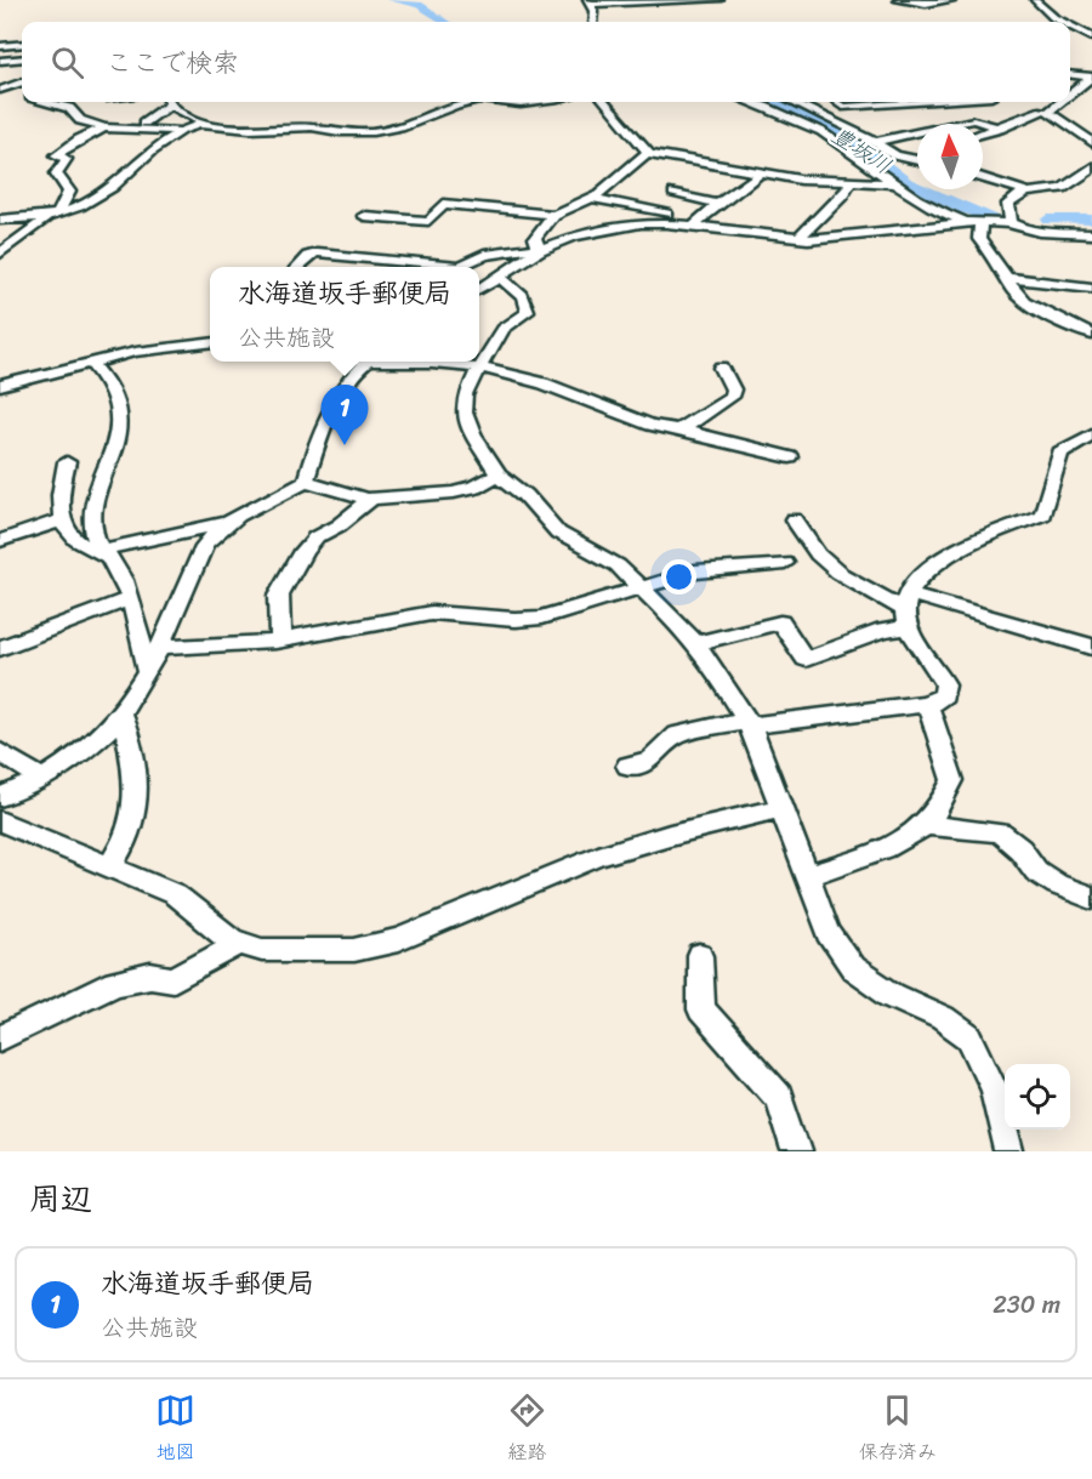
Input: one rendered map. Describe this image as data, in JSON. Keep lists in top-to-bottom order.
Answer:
{
  "water": ["豊坂川"],
  "north": "top",
  "page": {
    "search": "ここで検索",
    "popup": ["水海道坂手郵便局", "公共施設"],
    "pins": "1",
    "heading": "周辺",
    "list": [
      {
        "mark": "1",
        "name": "水海道坂手郵便局",
        "note": "公共施設",
        "value": "230 m"
      }
    ],
    "nav": ["地図", "経路", "保存済み"]
  }
}
